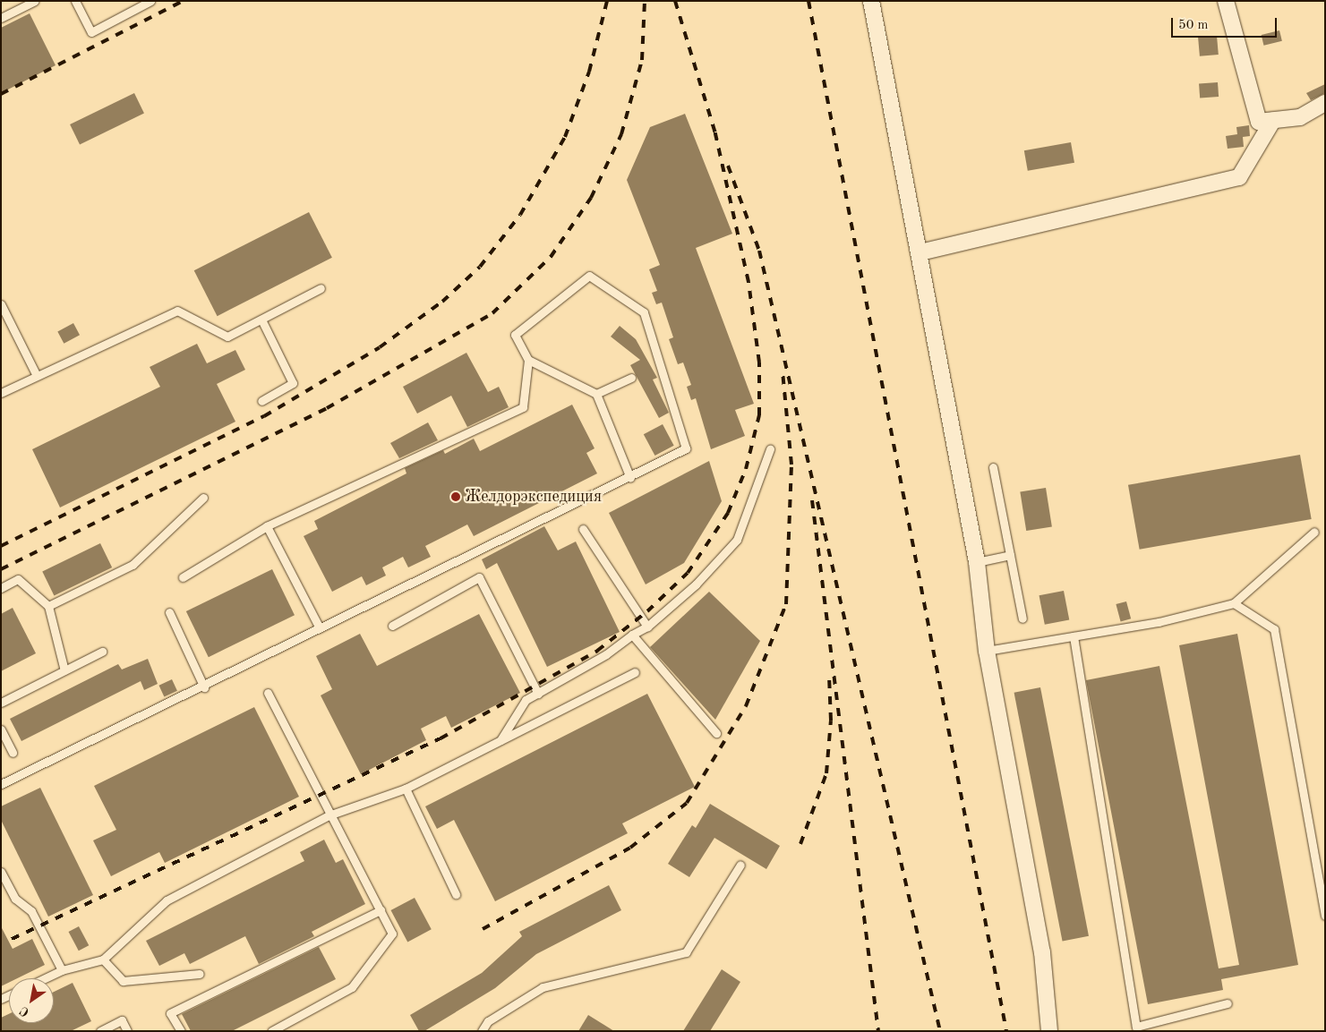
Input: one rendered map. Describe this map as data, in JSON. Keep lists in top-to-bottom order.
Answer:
{
  "places": ["Желдорэкспедиция"],
  "scale_bar": "50 m",
  "north": "bottom left"
}
